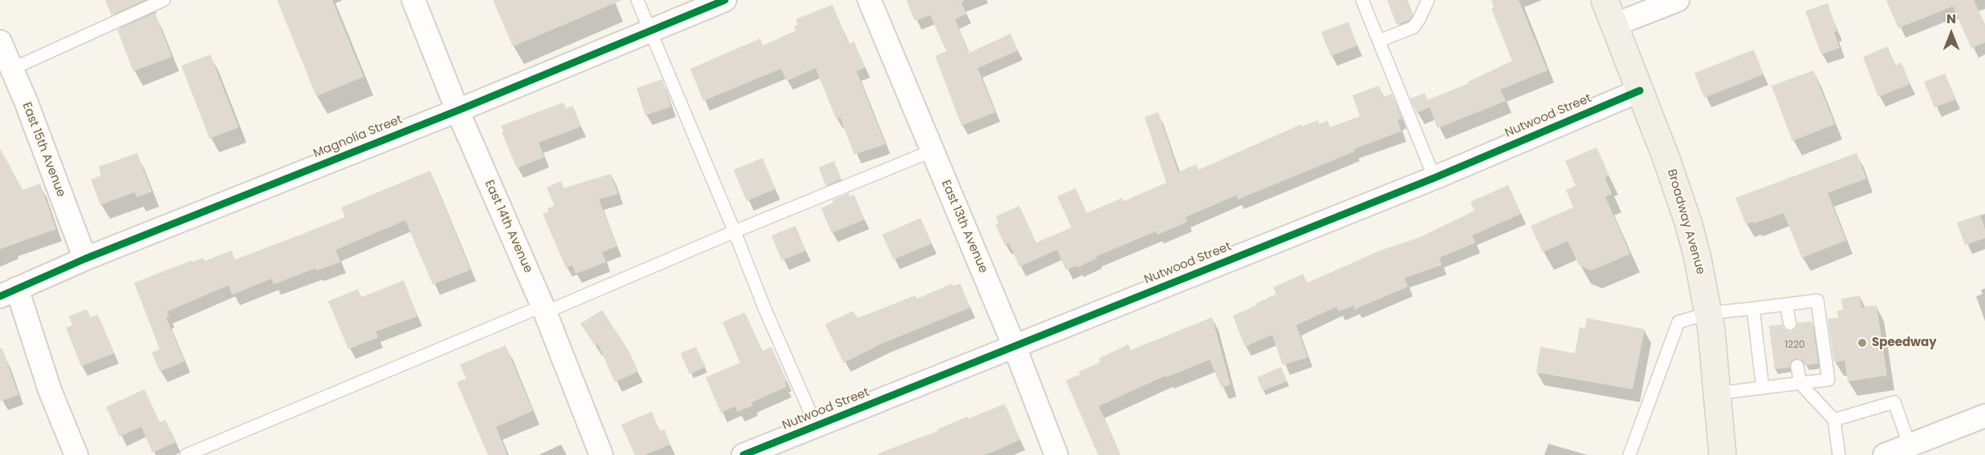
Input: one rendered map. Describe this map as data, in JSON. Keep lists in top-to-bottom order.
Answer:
{
  "streets": {
    "main road": ["Broadway Avenue"],
    "street": [
      "Nutwood Street",
      "Magnolia Street",
      "East 15th Avenue",
      "East 14th Avenue",
      "East 13th Avenue"
    ]
  },
  "crossings": [
    ["Nutwood Street", "Broadway Avenue"],
    ["Nutwood Street", "East 13th Avenue"],
    ["Magnolia Street", "East 15th Avenue"],
    ["Magnolia Street", "East 14th Avenue"]
  ],
  "places": ["Speedway"],
  "house_numbers": ["1220"],
  "north": "top"
}
